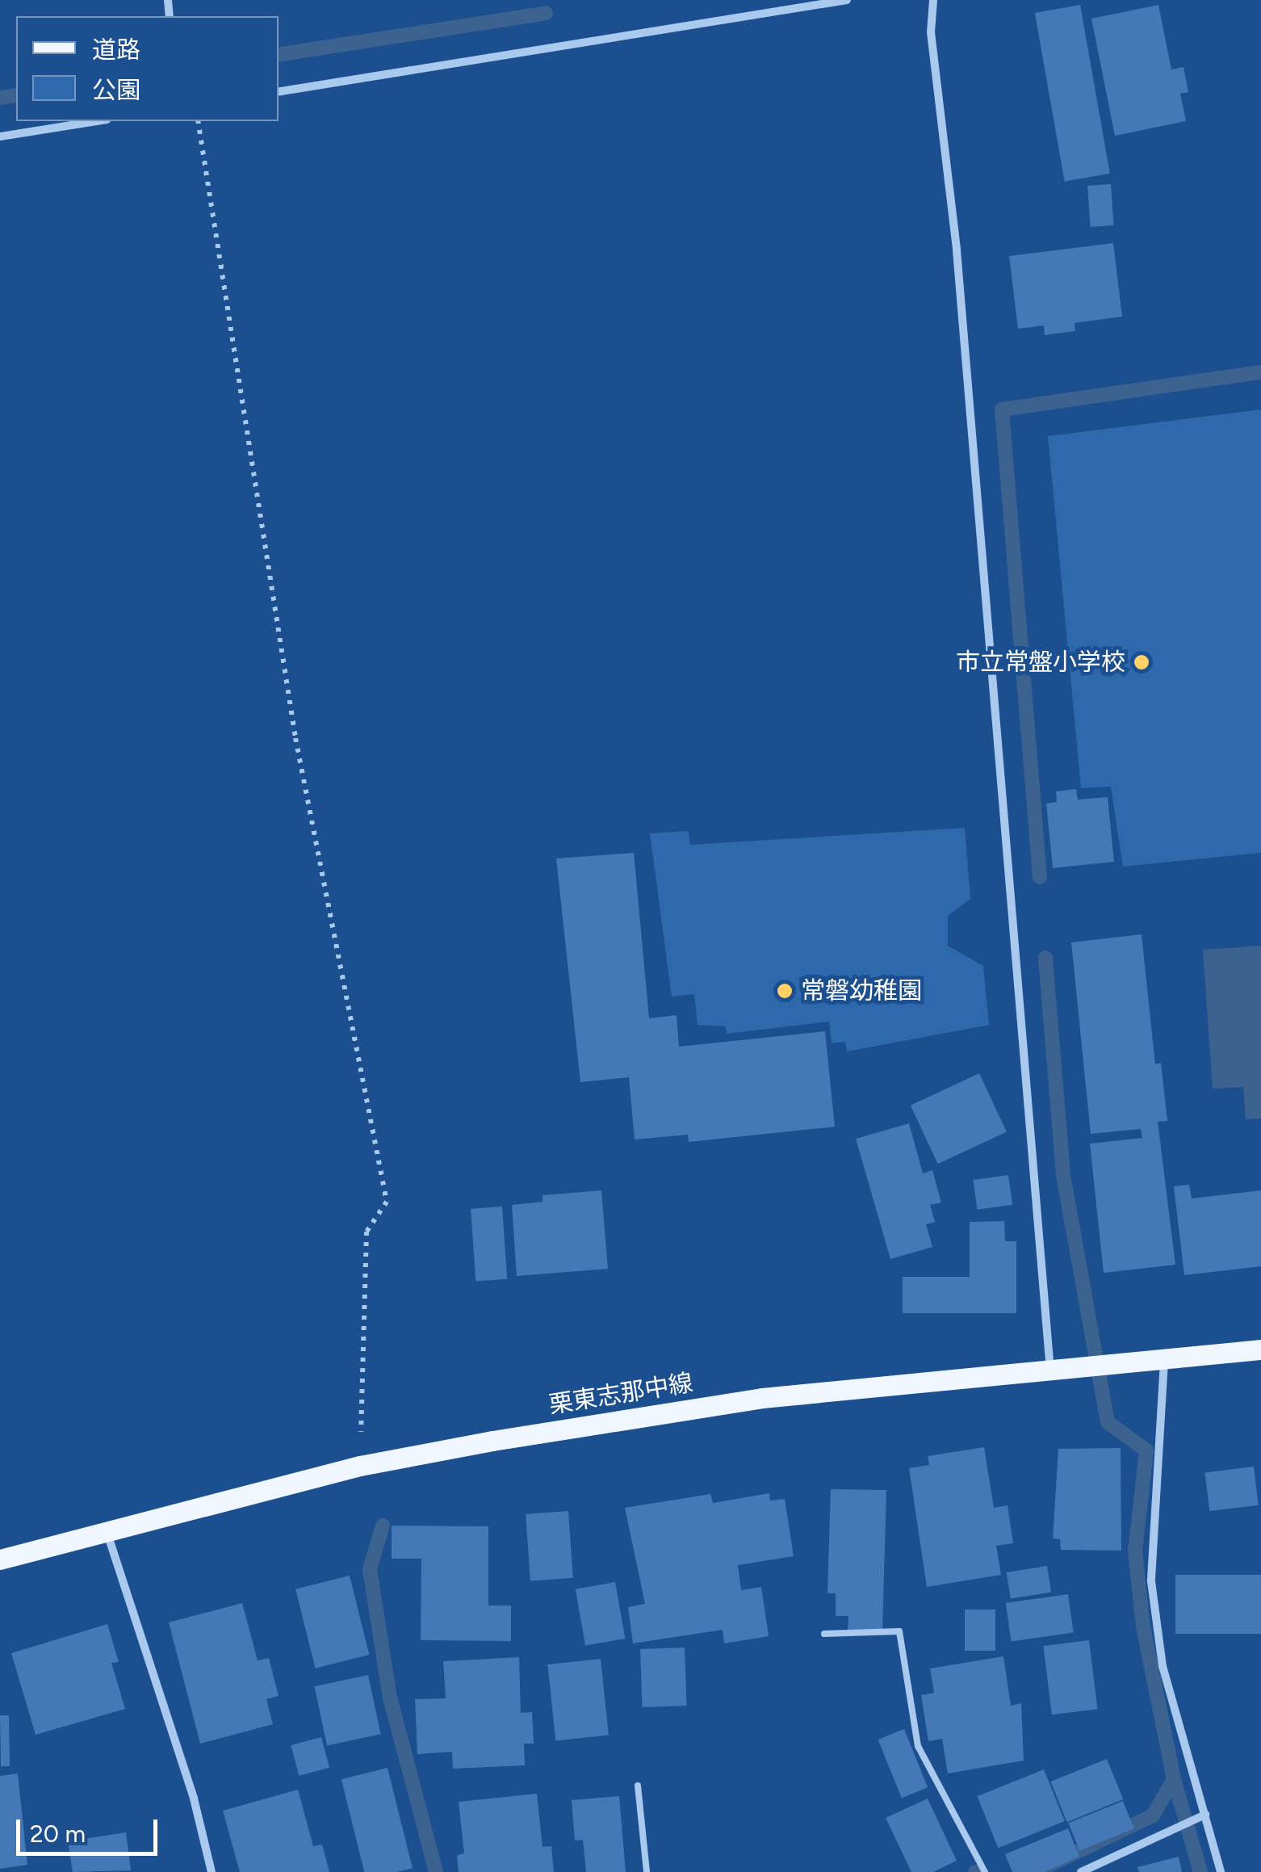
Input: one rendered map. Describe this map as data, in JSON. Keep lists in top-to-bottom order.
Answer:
{
  "streets": {
    "main road": ["栗東志那中線"]
  },
  "places": ["市立常盤小学校", "常磐幼稚園"],
  "legend": ["道路", "公園"],
  "scale_bar": "20 m"
}
